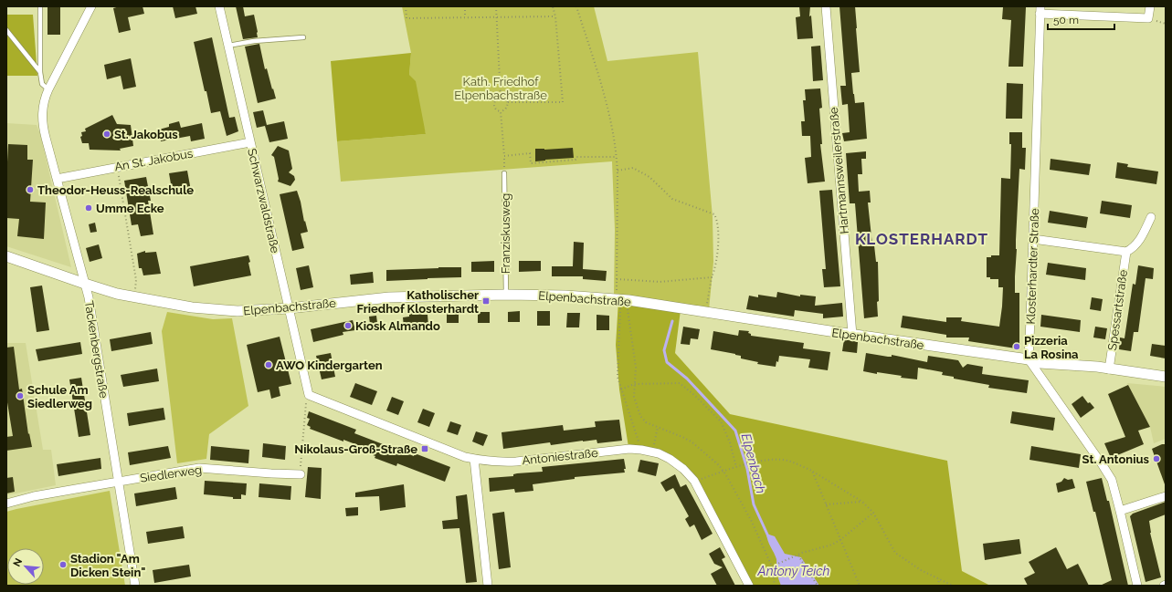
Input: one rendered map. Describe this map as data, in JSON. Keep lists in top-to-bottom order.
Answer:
{
  "streets": {
    "street": [
      "An St. Jakobus",
      "Hartmannsweilerstraße",
      "Schwarzwaldstraße",
      "Klosterhardter Straße",
      "Elpenbachstraße",
      "Spessartstraße",
      "Tackenbergstraße",
      "Antoniestraße",
      "Siedlerweg"
    ],
    "lane": ["Franziskusweg"]
  },
  "crossings": [
    ["An St. Jakobus", "Schwarzwaldstraße"],
    ["An St. Jakobus", "Tackenbergstraße"],
    ["Hartmannsweilerstraße", "Elpenbachstraße"],
    ["Schwarzwaldstraße", "Elpenbachstraße"],
    ["Schwarzwaldstraße", "Antoniestraße"],
    ["Franziskusweg", "Elpenbachstraße"],
    ["Klosterhardter Straße", "Elpenbachstraße"],
    ["Elpenbachstraße", "Spessartstraße"],
    ["Elpenbachstraße", "Tackenbergstraße"],
    ["Tackenbergstraße", "Siedlerweg"]
  ],
  "districts": ["KLOSTERHARDT"],
  "water": ["Elpenbach", "Antony Teich"],
  "parks": ["Kath. Friedhof Elpenbachstraße"],
  "places": {
    "other": [
      "St. Jakobus",
      "Theodor-Heuss-Realschule",
      "Umme Ecke",
      "Kiosk Almando",
      "Pizzeria La Rosina",
      "AWO Kindergarten",
      "Schule Am Siedlerweg",
      "St. Antonius",
      "Stadion \"Am Dicken Stein\""
    ],
    "transit": ["Katholischer Friedhof Klosterhardt", "Nikolaus-Groß-Straße"]
  },
  "scale_bar": "50 m",
  "north": "top left"
}
